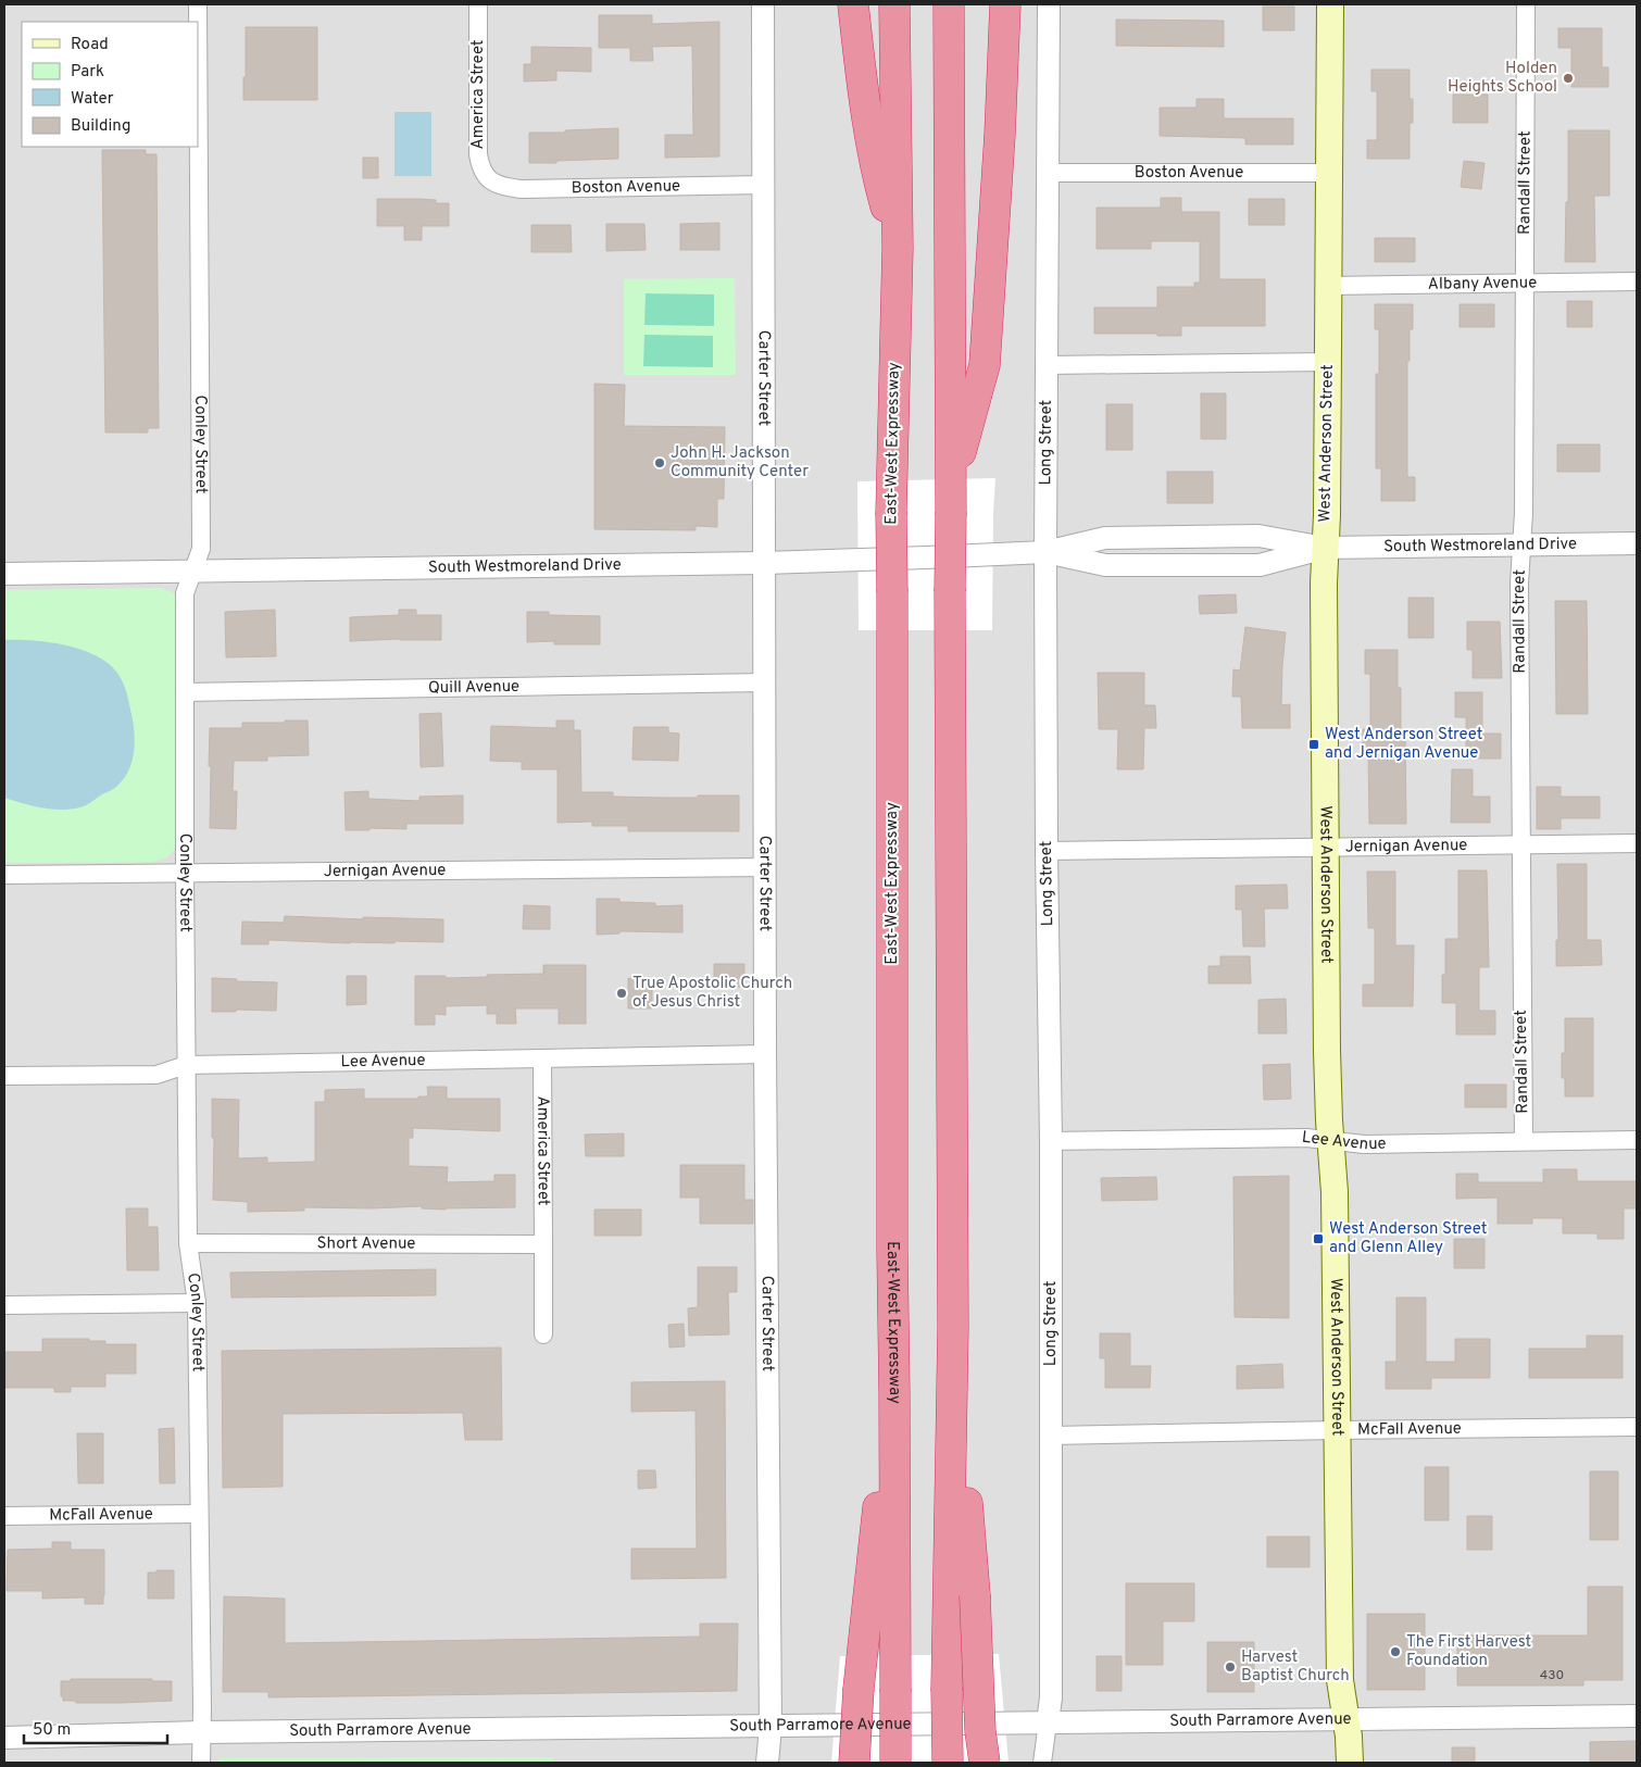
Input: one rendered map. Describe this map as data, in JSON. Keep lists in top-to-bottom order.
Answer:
{
  "streets": {
    "highway": ["East-West Expressway"],
    "main road": ["West Anderson Street"],
    "street": [
      "America Street",
      "Boston Avenue",
      "Randall Street",
      "Albany Avenue",
      "Carter Street",
      "Long Street",
      "Conley Street",
      "South Westmoreland Drive",
      "Quill Avenue",
      "Jernigan Avenue",
      "Lee Avenue",
      "Short Avenue",
      "McFall Avenue",
      "South Parramore Avenue"
    ]
  },
  "crossings": [
    ["America Street", "Boston Avenue"],
    ["America Street", "Lee Avenue"],
    ["America Street", "Short Avenue"],
    ["Boston Avenue", "Carter Street"],
    ["Boston Avenue", "Long Street"],
    ["Boston Avenue", "West Anderson Street"],
    ["Randall Street", "Albany Avenue"],
    ["Randall Street", "South Westmoreland Drive"],
    ["Randall Street", "Jernigan Avenue"],
    ["Randall Street", "Lee Avenue"],
    ["Albany Avenue", "West Anderson Street"],
    ["Carter Street", "South Westmoreland Drive"],
    ["Carter Street", "Quill Avenue"],
    ["Carter Street", "Jernigan Avenue"],
    ["Carter Street", "Lee Avenue"],
    ["Carter Street", "South Parramore Avenue"],
    ["Long Street", "South Westmoreland Drive"],
    ["Long Street", "Jernigan Avenue"],
    ["Long Street", "Lee Avenue"],
    ["Long Street", "McFall Avenue"],
    ["Long Street", "South Parramore Avenue"],
    ["West Anderson Street", "South Westmoreland Drive"],
    ["West Anderson Street", "Jernigan Avenue"],
    ["West Anderson Street", "Lee Avenue"],
    ["West Anderson Street", "McFall Avenue"],
    ["West Anderson Street", "South Parramore Avenue"],
    ["Conley Street", "South Westmoreland Drive"],
    ["Conley Street", "Quill Avenue"],
    ["Conley Street", "Jernigan Avenue"],
    ["Conley Street", "Lee Avenue"],
    ["Conley Street", "Short Avenue"],
    ["Conley Street", "McFall Avenue"],
    ["Conley Street", "South Parramore Avenue"]
  ],
  "places": {
    "other": [
      "Holden Heights School",
      "John H. Jackson Community Center",
      "True Apostolic Church of Jesus Christ",
      "The First Harvest Foundation",
      "Harvest Baptist Church"
    ],
    "transit": ["West Anderson Street and Jernigan Avenue", "West Anderson Street and Glenn Alley"]
  },
  "house_numbers": ["430"],
  "legend": [
    "Road",
    "Park",
    "Water",
    "Building"
  ],
  "scale_bar": "50 m"
}
